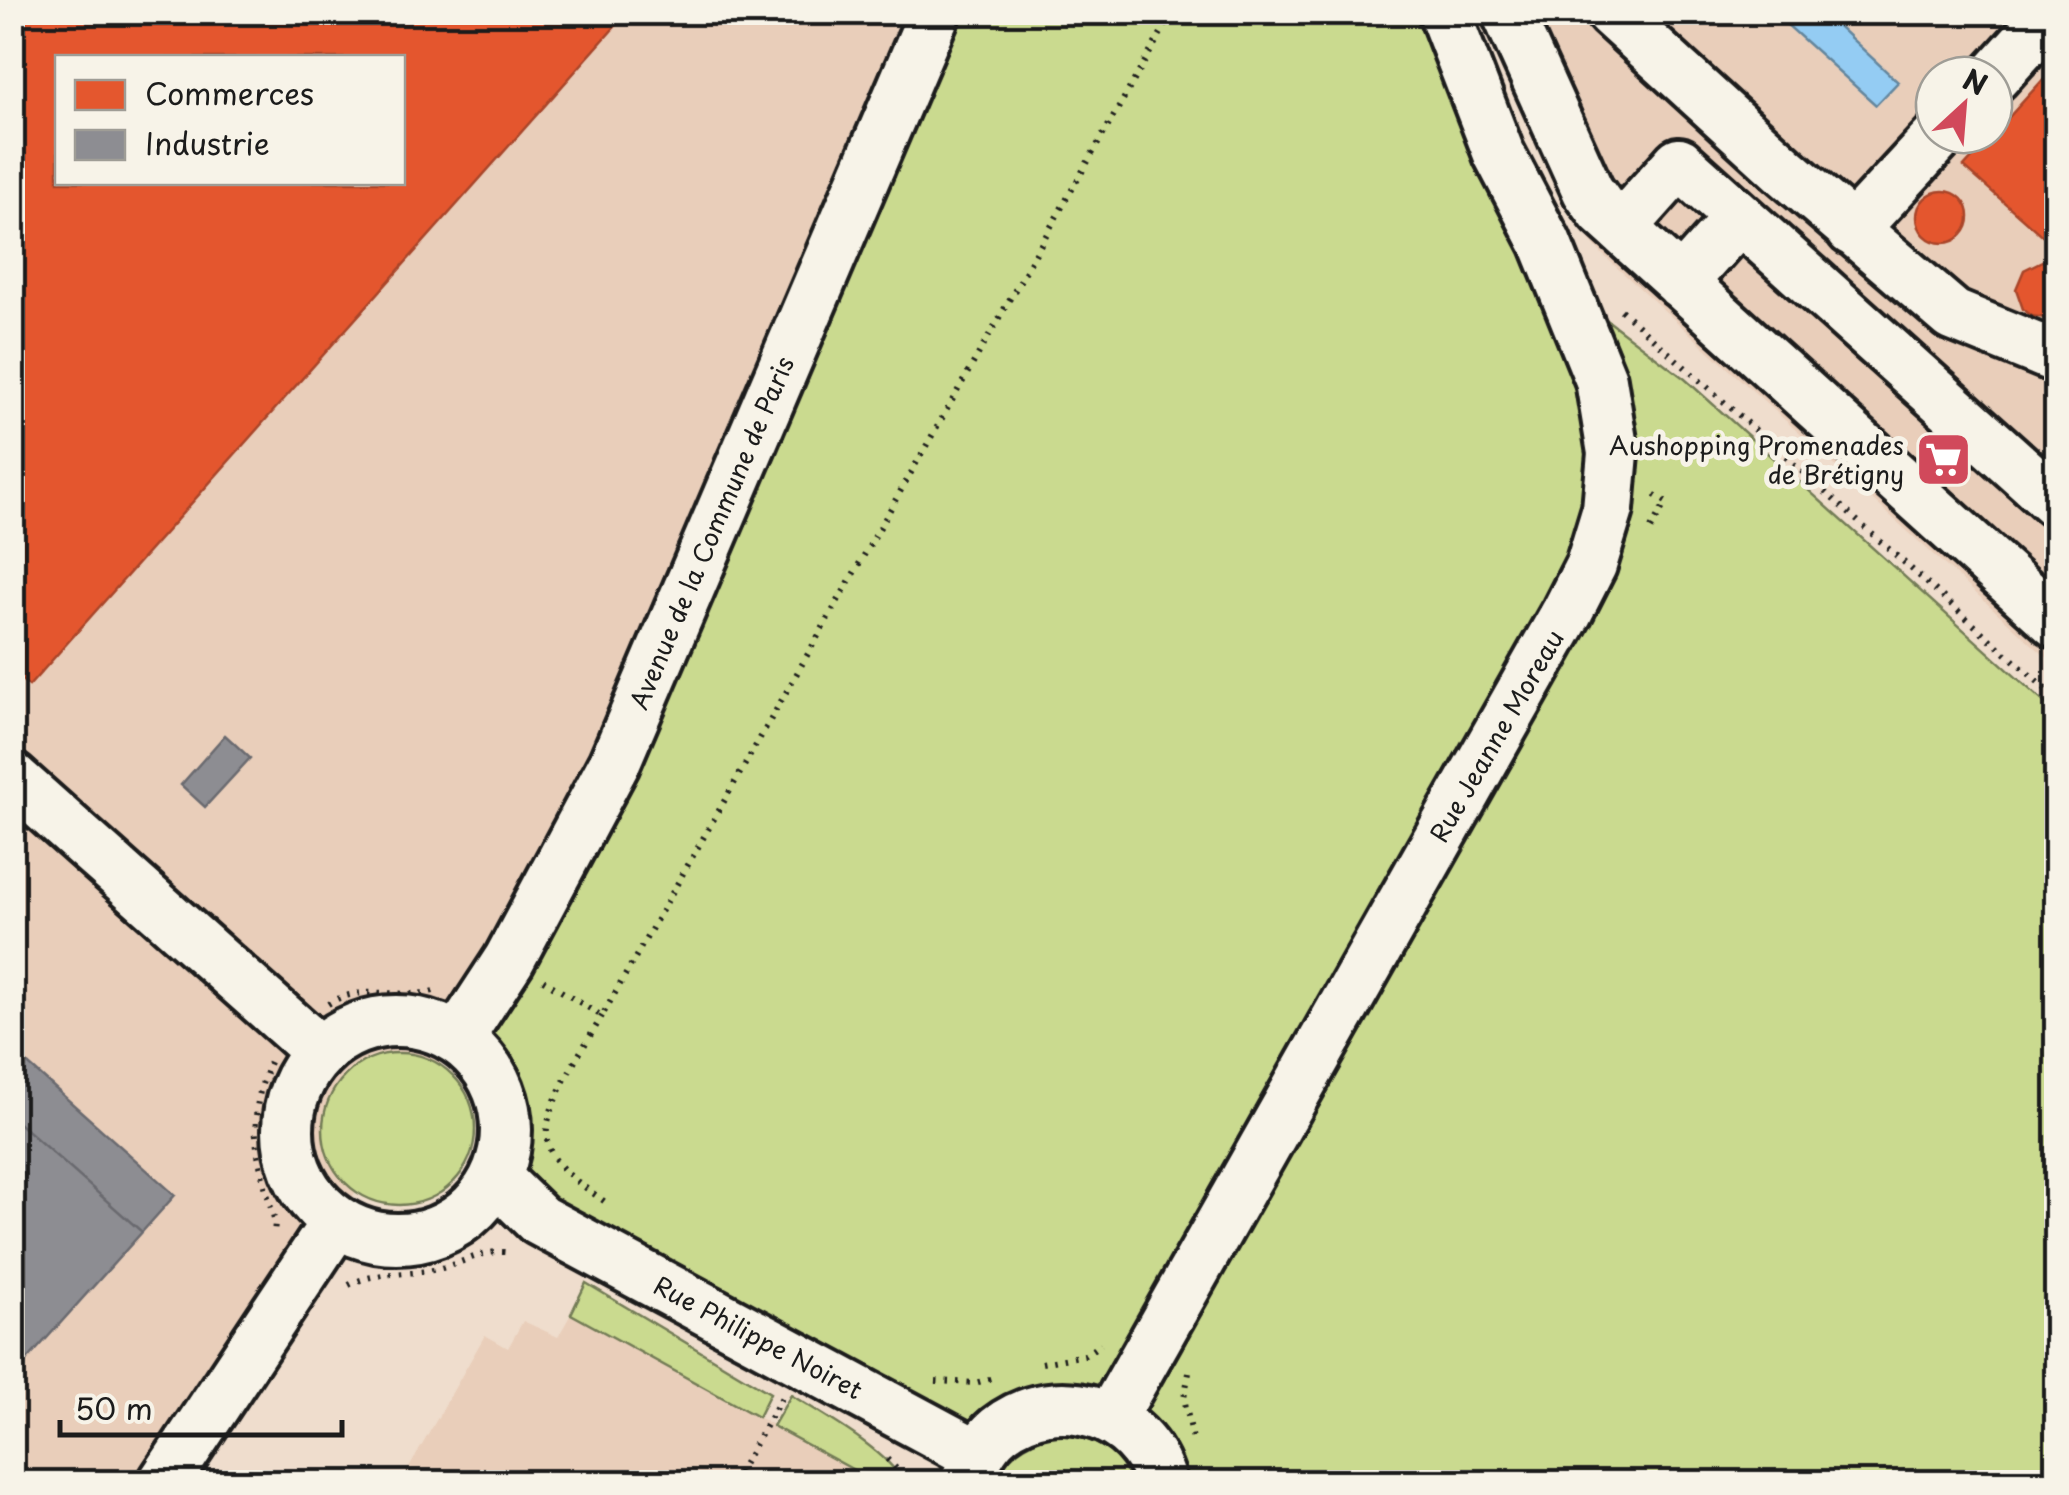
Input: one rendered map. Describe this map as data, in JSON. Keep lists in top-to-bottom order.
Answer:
{
  "streets": {
    "street": ["Avenue de la Commune de Paris", "Rue Jeanne Moreau", "Rue Philippe Noiret"]
  },
  "crossings": [
    ["Avenue de la Commune de Paris", "Rue Philippe Noiret"]
  ],
  "places": {
    "supermarket": ["Aushopping Promenades de Brétigny"]
  },
  "legend": ["Commerces", "Industrie"],
  "scale_bar": "50 m",
  "north": "top right"
}
